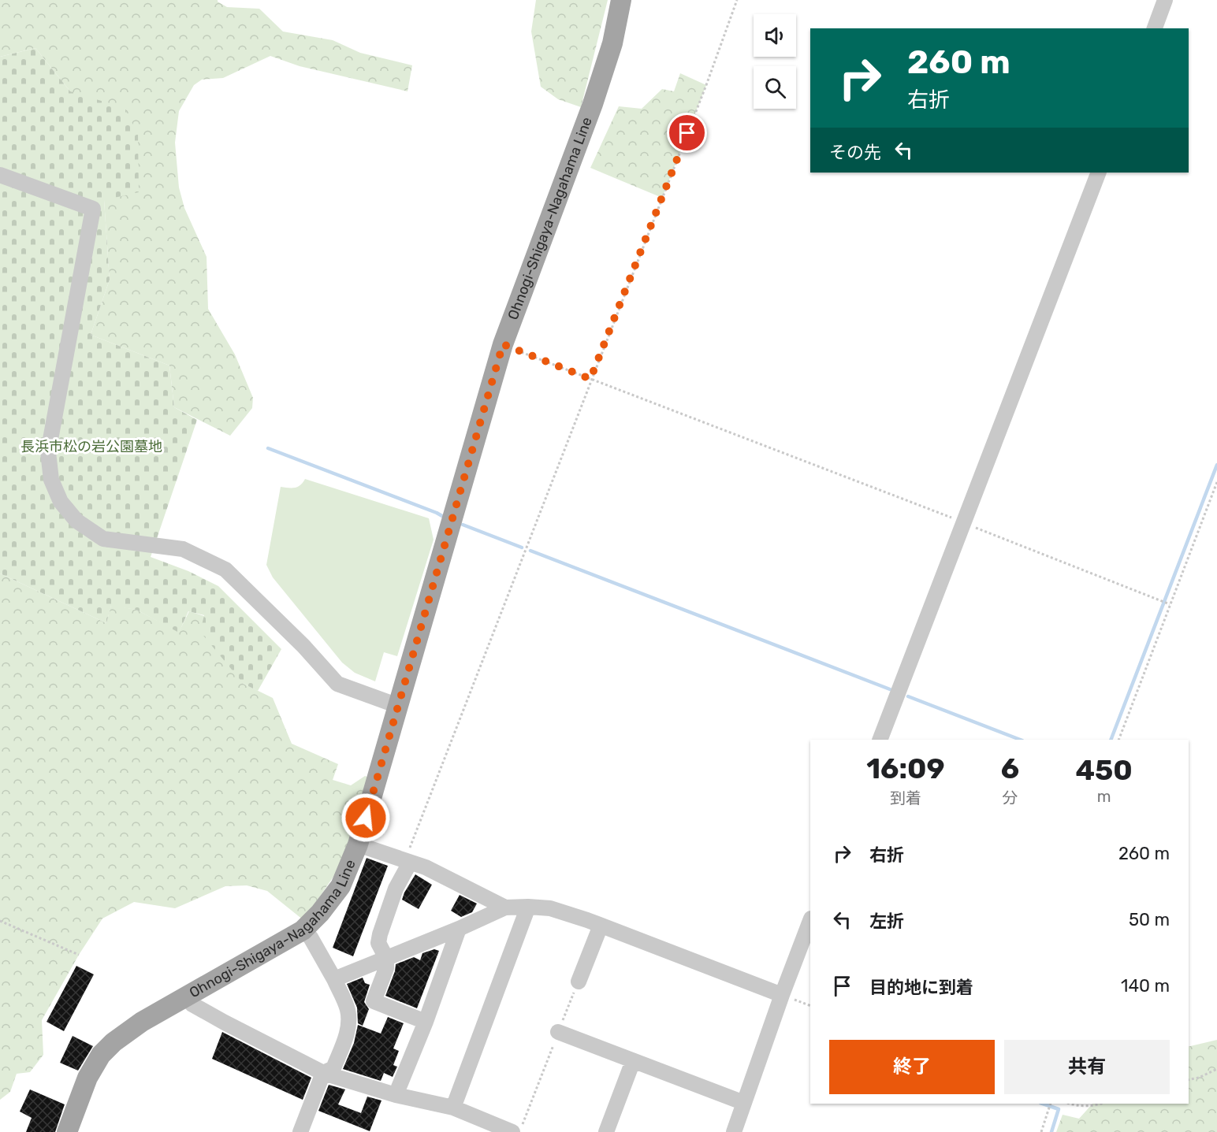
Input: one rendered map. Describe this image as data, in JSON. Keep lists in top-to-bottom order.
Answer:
{
  "streets": {
    "main road": ["Ohnogi-Shigaya-Nagahama Line"]
  },
  "parks": ["長浜市松の岩公園墓地"],
  "page": {
    "turn": ["260 m", "右折"],
    "then": "その先",
    "eta": [
      "16:09",
      "到着",
      "6",
      "分",
      "450",
      "m"
    ],
    "list": [
      {
        "name": "右折",
        "value": "260 m"
      },
      {
        "name": "左折",
        "value": "50 m"
      },
      {
        "name": "目的地に到着",
        "value": "140 m"
      }
    ],
    "buttons": ["終了", "共有"]
  }
}
